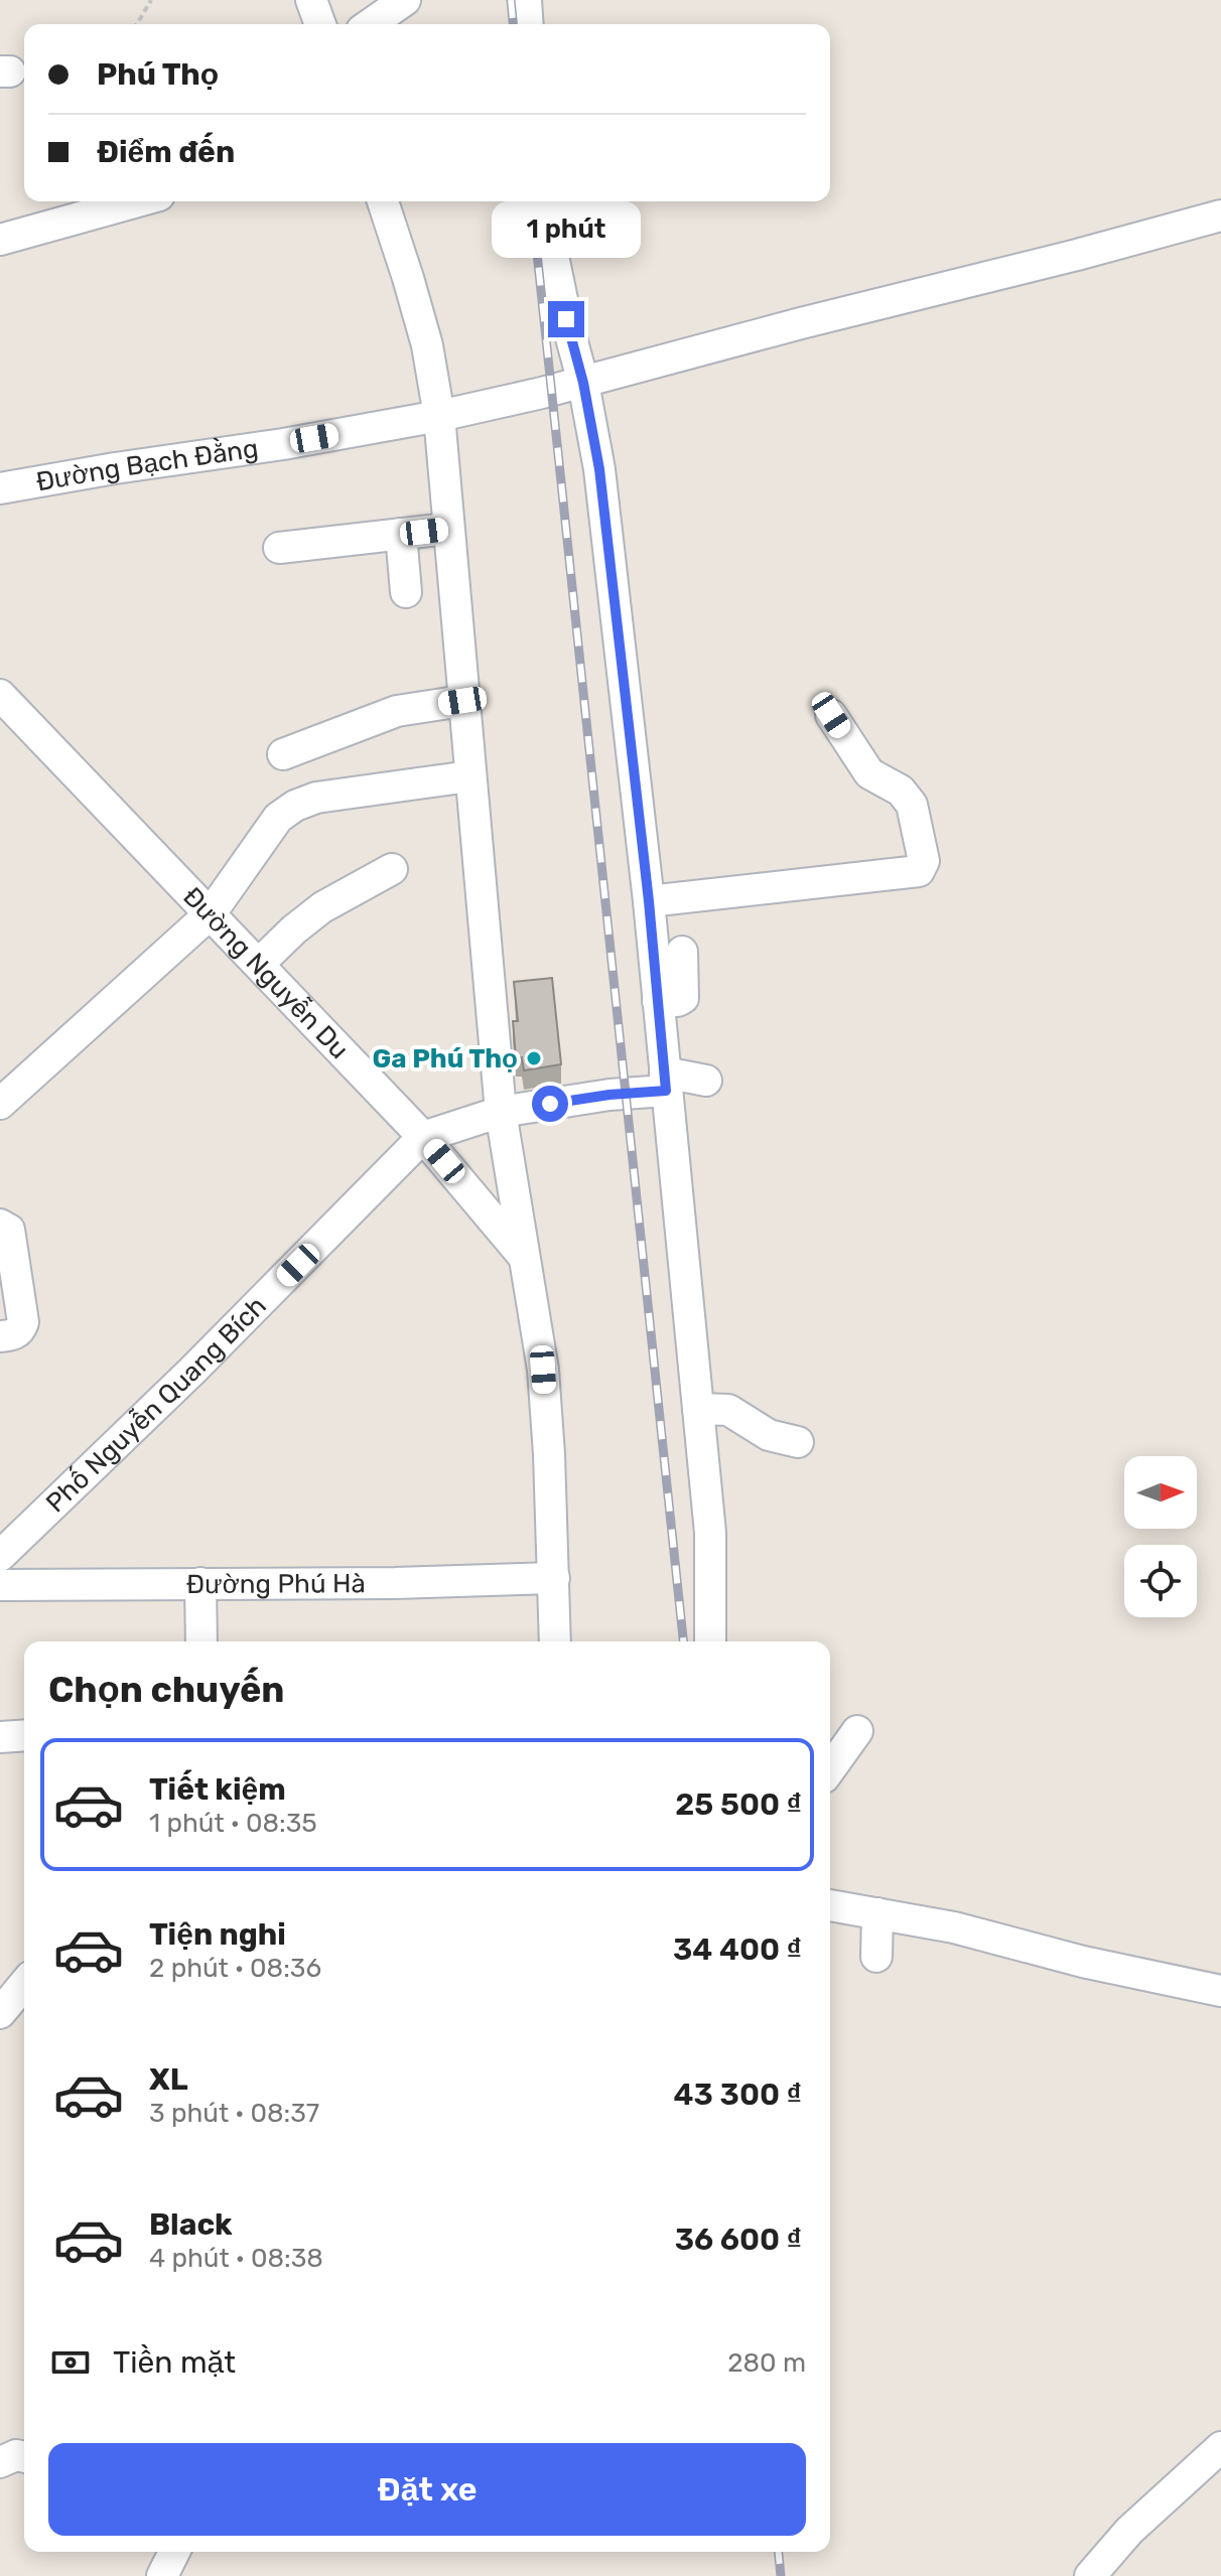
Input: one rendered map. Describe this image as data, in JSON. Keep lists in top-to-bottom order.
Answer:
{
  "streets": {
    "street": [
      "Đường Bạch Đằng",
      "Đường Nguyễn Du",
      "Phố Nguyễn Quang Bích",
      "Đường Phú Hà"
    ]
  },
  "crossings": [
    ["Đường Nguyễn Du", "Phố Nguyễn Quang Bích"]
  ],
  "places": ["Ga Phú Thọ"],
  "north": "right",
  "page": {
    "banner": ["Phú Thọ", "Điểm đến"],
    "bubble": "1 phút",
    "heading": "Chọn chuyến",
    "list": [
      {
        "name": "Tiết kiệm",
        "note": "1 phút · 08:35",
        "value": "25 500 ₫"
      },
      {
        "name": "Tiện nghi",
        "note": "2 phút · 08:36",
        "value": "34 400 ₫"
      },
      {
        "name": "XL",
        "note": "3 phút · 08:37",
        "value": "43 300 ₫"
      },
      {
        "name": "Black",
        "note": "4 phút · 08:38",
        "value": "36 600 ₫"
      }
    ],
    "pay": ["Tiền mặt", "280 m"],
    "buttons": "Đặt xe"
  }
}
